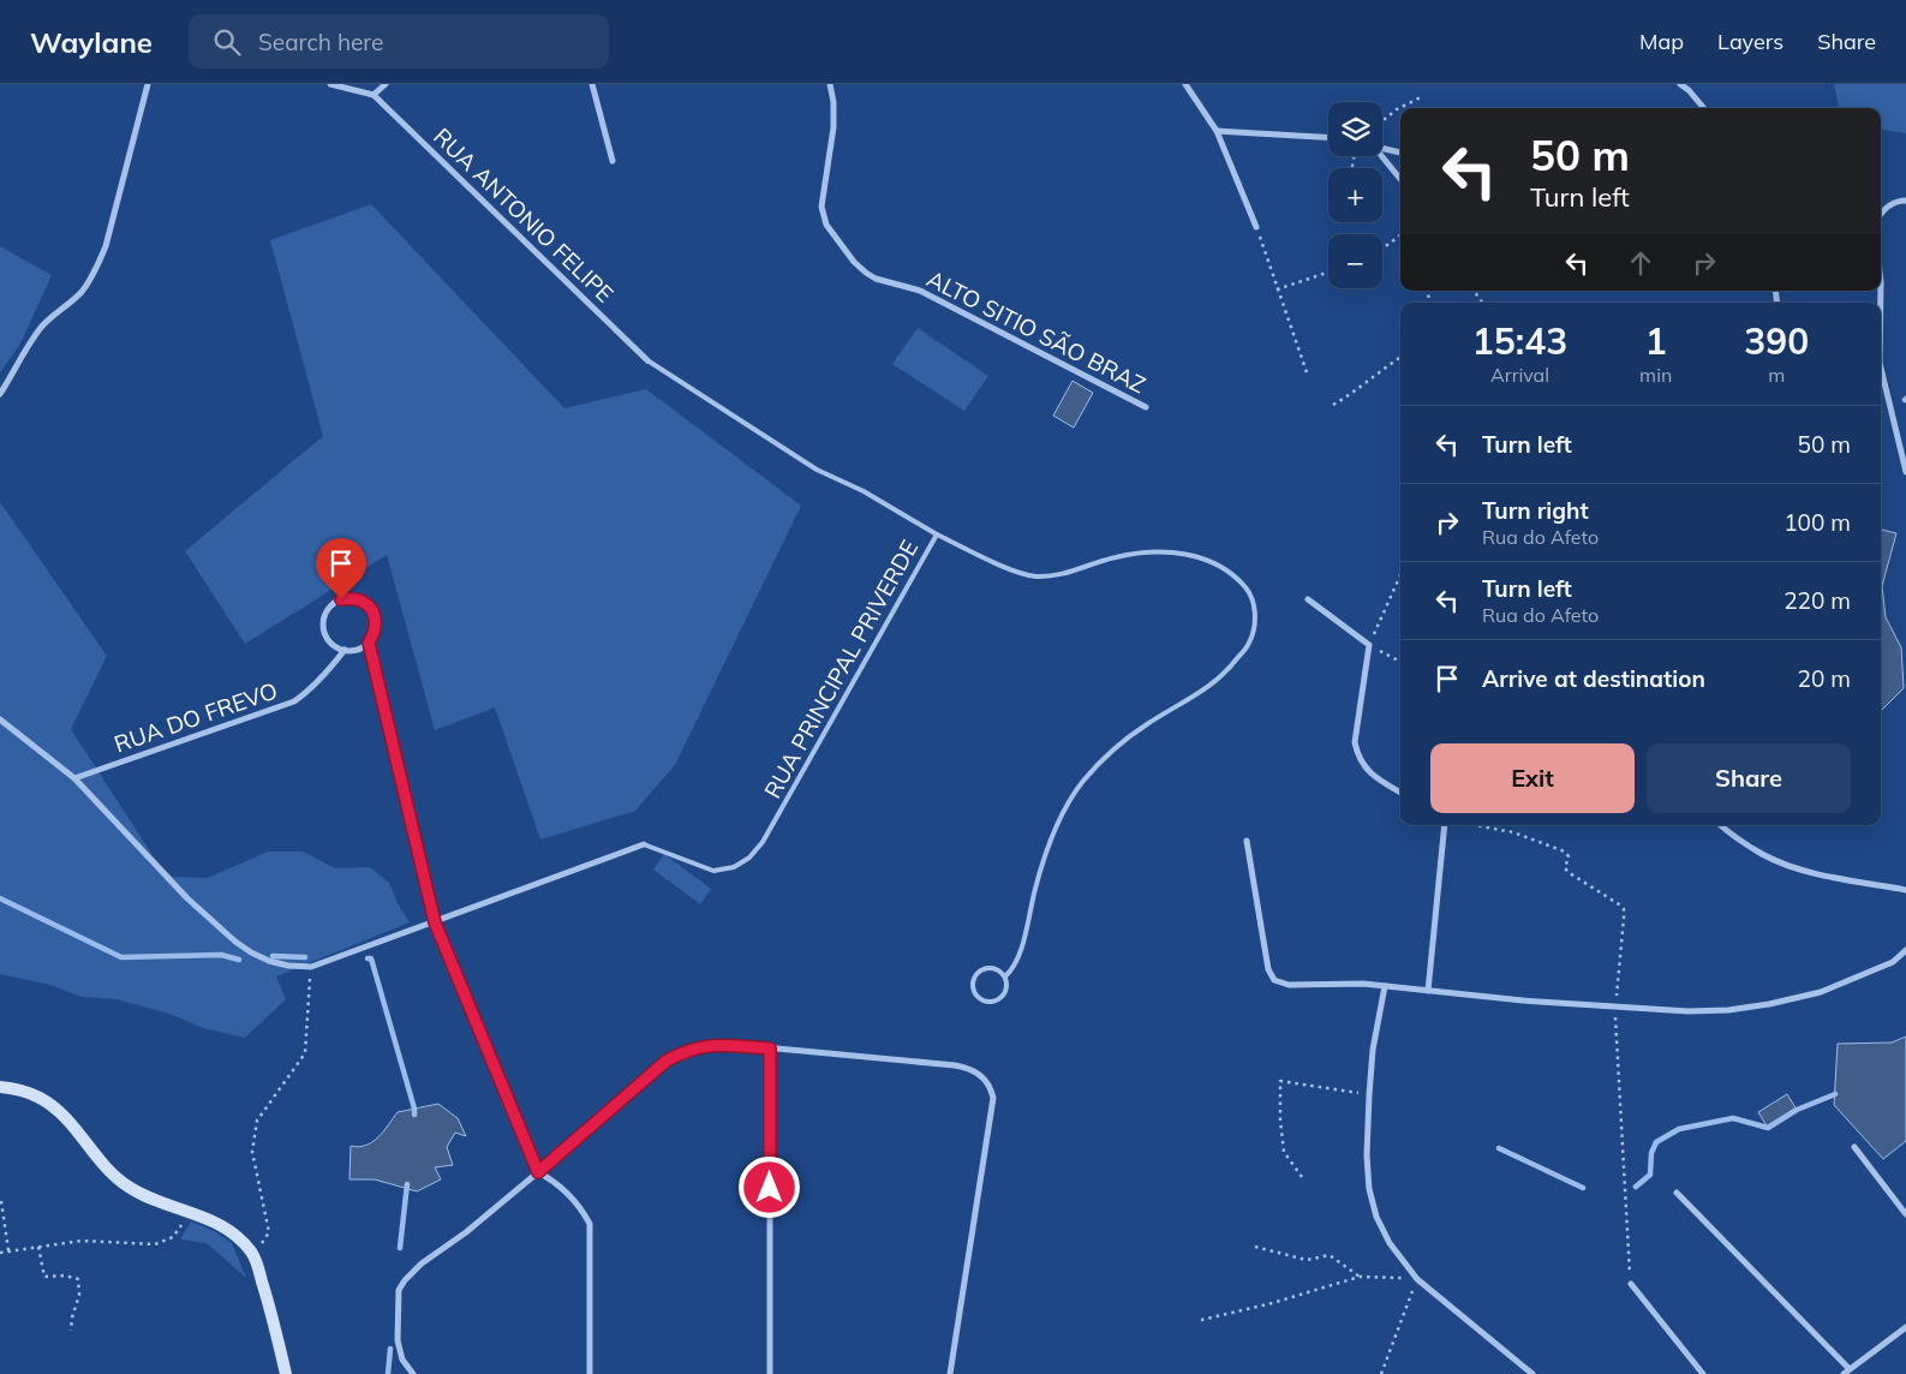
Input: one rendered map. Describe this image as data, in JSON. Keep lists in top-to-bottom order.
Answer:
{
  "streets": {
    "street": ["RUA ANTONIO FELIPE", "ALTO SITIO SÃO BRAZ", "RUA DO FREVO"],
    "lane": ["RUA PRINCIPAL PRIVERDE"]
  },
  "crossings": [
    ["RUA ANTONIO FELIPE", "RUA PRINCIPAL PRIVERDE"]
  ],
  "page": {
    "header": "Waylane",
    "search": "Search here",
    "nav": ["Map", "Layers", "Share"],
    "map_buttons": ["+", "−"],
    "turn": ["50 m", "Turn left"],
    "eta": [
      "15:43",
      "Arrival",
      "1",
      "min",
      "390",
      "m"
    ],
    "list": [
      {
        "name": "Turn left",
        "value": "50 m"
      },
      {
        "name": "Turn right",
        "note": "Rua do Afeto",
        "value": "100 m"
      },
      {
        "name": "Turn left",
        "note": "Rua do Afeto",
        "value": "220 m"
      },
      {
        "name": "Arrive at destination",
        "value": "20 m"
      }
    ],
    "buttons": ["Exit", "Share"]
  }
}
